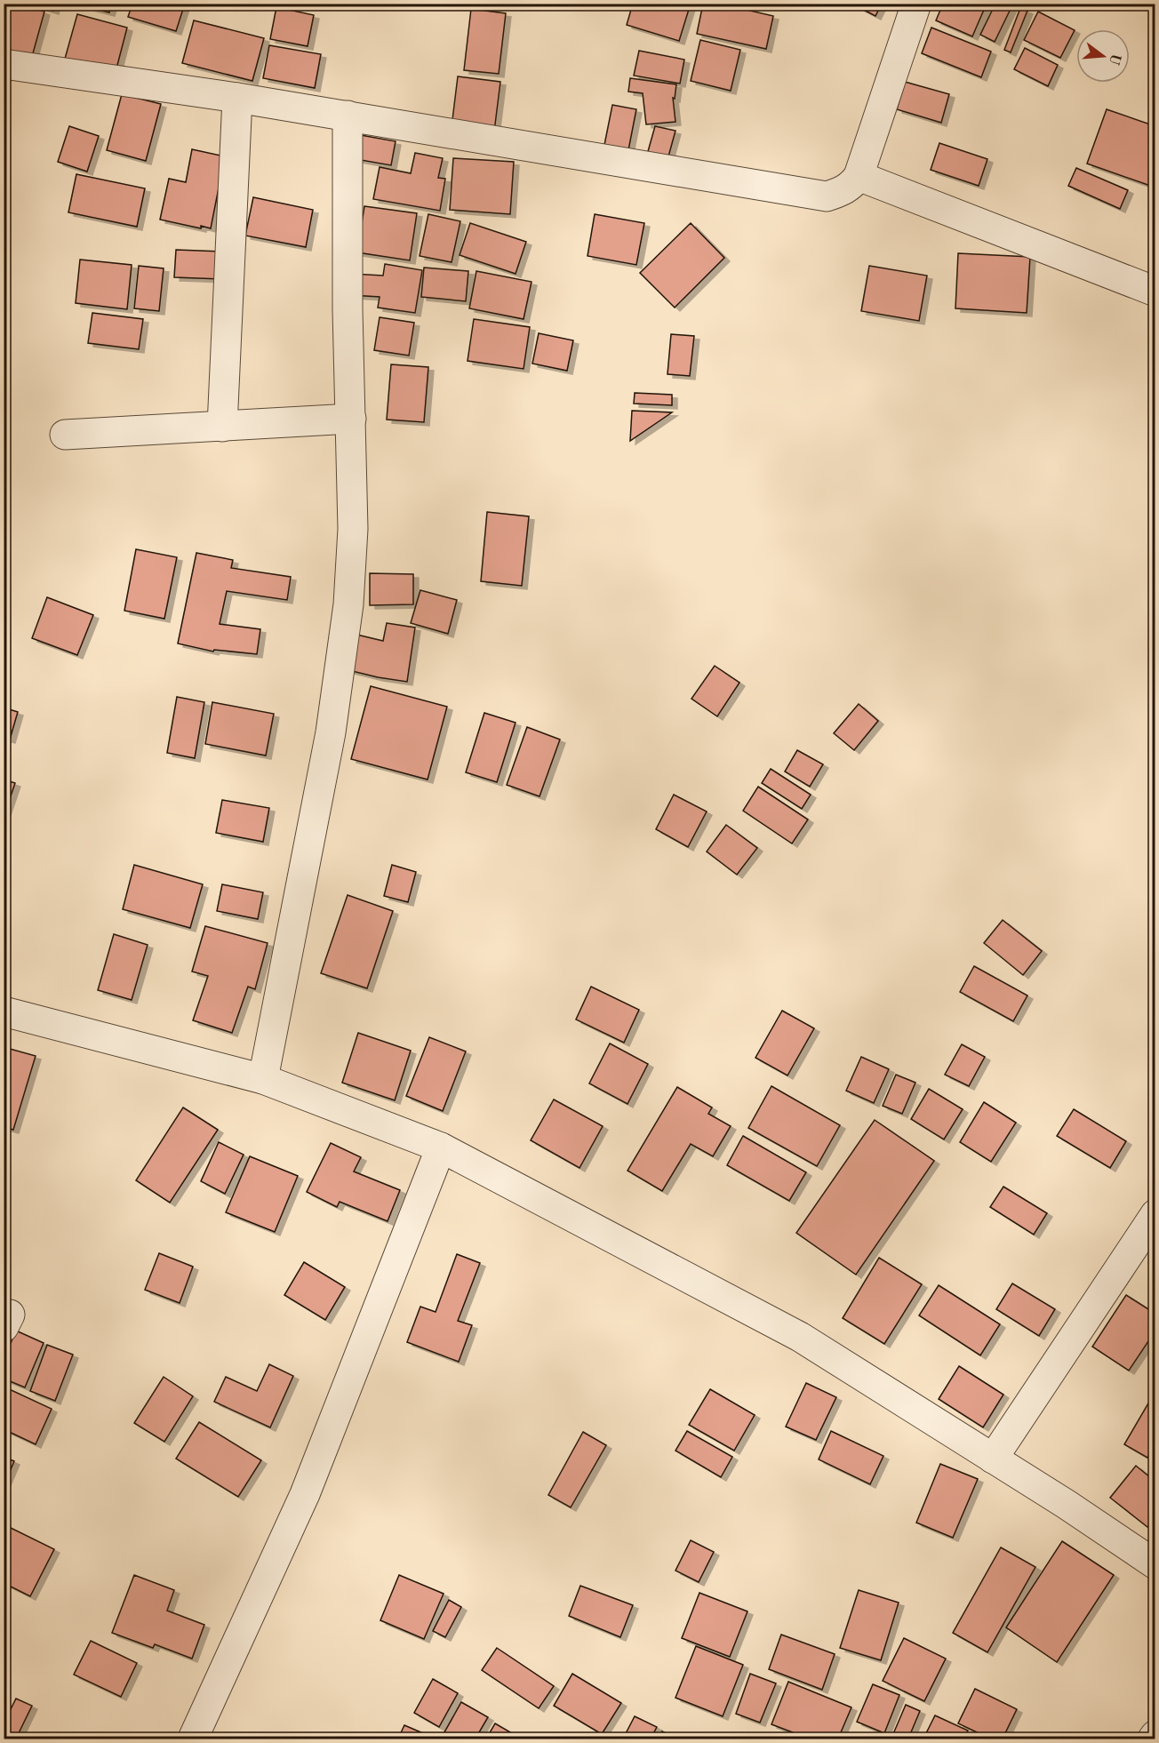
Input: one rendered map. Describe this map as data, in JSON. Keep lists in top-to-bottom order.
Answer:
{
  "north": "right"
}
